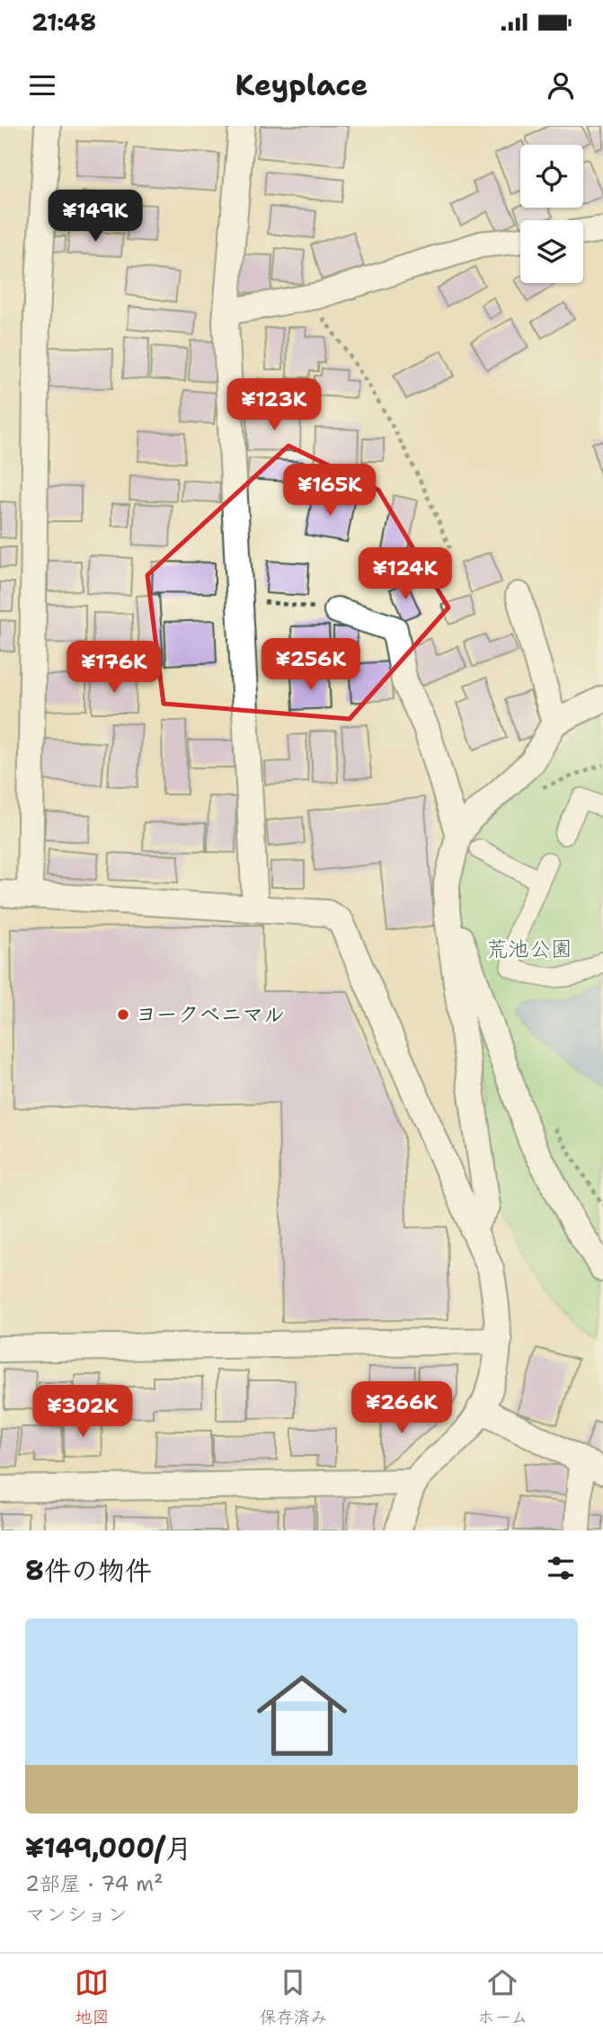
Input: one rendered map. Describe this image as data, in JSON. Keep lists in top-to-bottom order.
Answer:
{
  "parks": ["荒池公園"],
  "places": ["ヨークベニマル"],
  "page": {
    "status": "21:48",
    "header": "Keyplace",
    "price": [
      "¥149K",
      "¥123K",
      "¥165K",
      "¥124K",
      "¥256K",
      "¥176K",
      "¥266K",
      "¥302K"
    ],
    "heading": "8件の物件",
    "list": [
      {
        "name": "¥149,000/月",
        "note": "2部屋 · 74 m² · マンション"
      }
    ],
    "tabs": ["地図", "保存済み", "ホーム"]
  }
}
